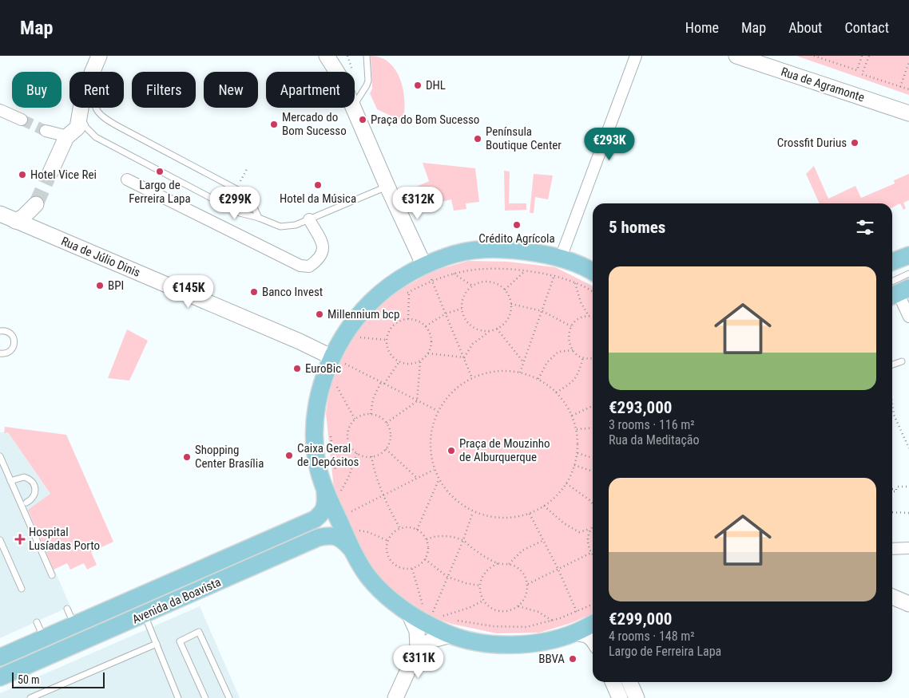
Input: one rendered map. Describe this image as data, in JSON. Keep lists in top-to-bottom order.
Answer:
{
  "streets": {
    "main road": ["Rua de Agramonte", "Rua de Júlio Dinis", "Avenida da Boavista"]
  },
  "places": {
    "other": [
      "DHL",
      "Praça do Bom Sucesso",
      "Mercado do Bom Sucesso",
      "Península Boutique Center",
      "Crossfit Durius",
      "Largo de Ferreira Lapa",
      "Hotel Vice Rei",
      "Hotel da Música",
      "Crédito Agrícola",
      "BPI",
      "Banco Invest",
      "Millennium bcp",
      "EuroBic",
      "Praça de Mouzinho de Alburquerque",
      "Caixa Geral de Depósitos",
      "Shopping Center Brasília",
      "BBVA"
    ],
    "health": ["Hospital Lusíadas Porto"]
  },
  "scale_bar": "50 m",
  "page": {
    "header": "Map",
    "nav": [
      "Home",
      "Map",
      "About",
      "Contact"
    ],
    "chip": [
      "Buy",
      "Rent",
      "Filters",
      "New",
      "Apartment"
    ],
    "price": [
      "€293K",
      "€299K",
      "€312K",
      "€145K",
      "€311K"
    ],
    "heading": "5 homes",
    "list": [
      {
        "name": "€293,000",
        "note": "3 rooms · 116 m² · Rua da Meditação"
      },
      {
        "name": "€299,000",
        "note": "4 rooms · 148 m² · Largo de Ferreira Lapa"
      }
    ],
    "scale": "50 m"
  }
}
